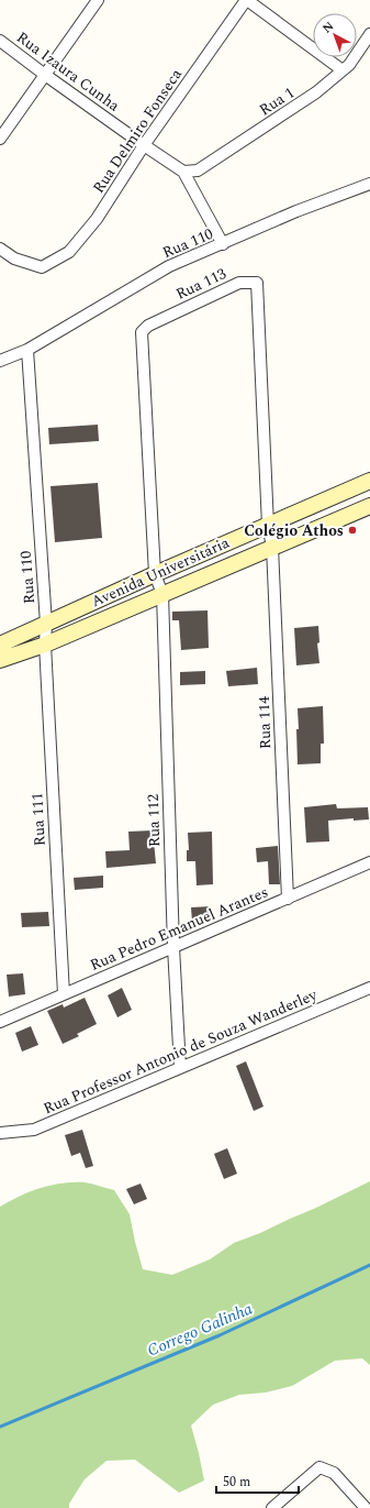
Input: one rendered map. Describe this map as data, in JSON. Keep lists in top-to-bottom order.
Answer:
{
  "streets": {
    "street": [
      "Rua Izaura Cunha",
      "Rua 1",
      "Rua Delmiro Fonseca",
      "Rua 110",
      "Rua 113",
      "Avenida Universitária",
      "Rua 114",
      "Rua 111",
      "Rua 112",
      "Rua Pedro Emanuel Arantes",
      "Rua Professor Antonio de Souza Wanderley"
    ]
  },
  "crossings": [
    ["Rua Izaura Cunha", "Rua 1"],
    ["Rua Izaura Cunha", "Rua Delmiro Fonseca"],
    ["Rua 110", "Avenida Universitária"],
    ["Rua 110", "Rua 111"],
    ["Rua 113", "Avenida Universitária"],
    ["Rua 113", "Rua 114"],
    ["Rua 113", "Rua 112"],
    ["Avenida Universitária", "Rua 114"],
    ["Avenida Universitária", "Rua 111"],
    ["Avenida Universitária", "Rua 112"],
    ["Rua 114", "Rua Pedro Emanuel Arantes"],
    ["Rua 111", "Rua Pedro Emanuel Arantes"],
    ["Rua 112", "Rua Pedro Emanuel Arantes"],
    ["Rua 112", "Rua Professor Antonio de Souza Wanderley"]
  ],
  "water": ["Corrego Galinha"],
  "places": ["Colégio Athos"],
  "scale_bar": "50 m",
  "north": "top left"
}
